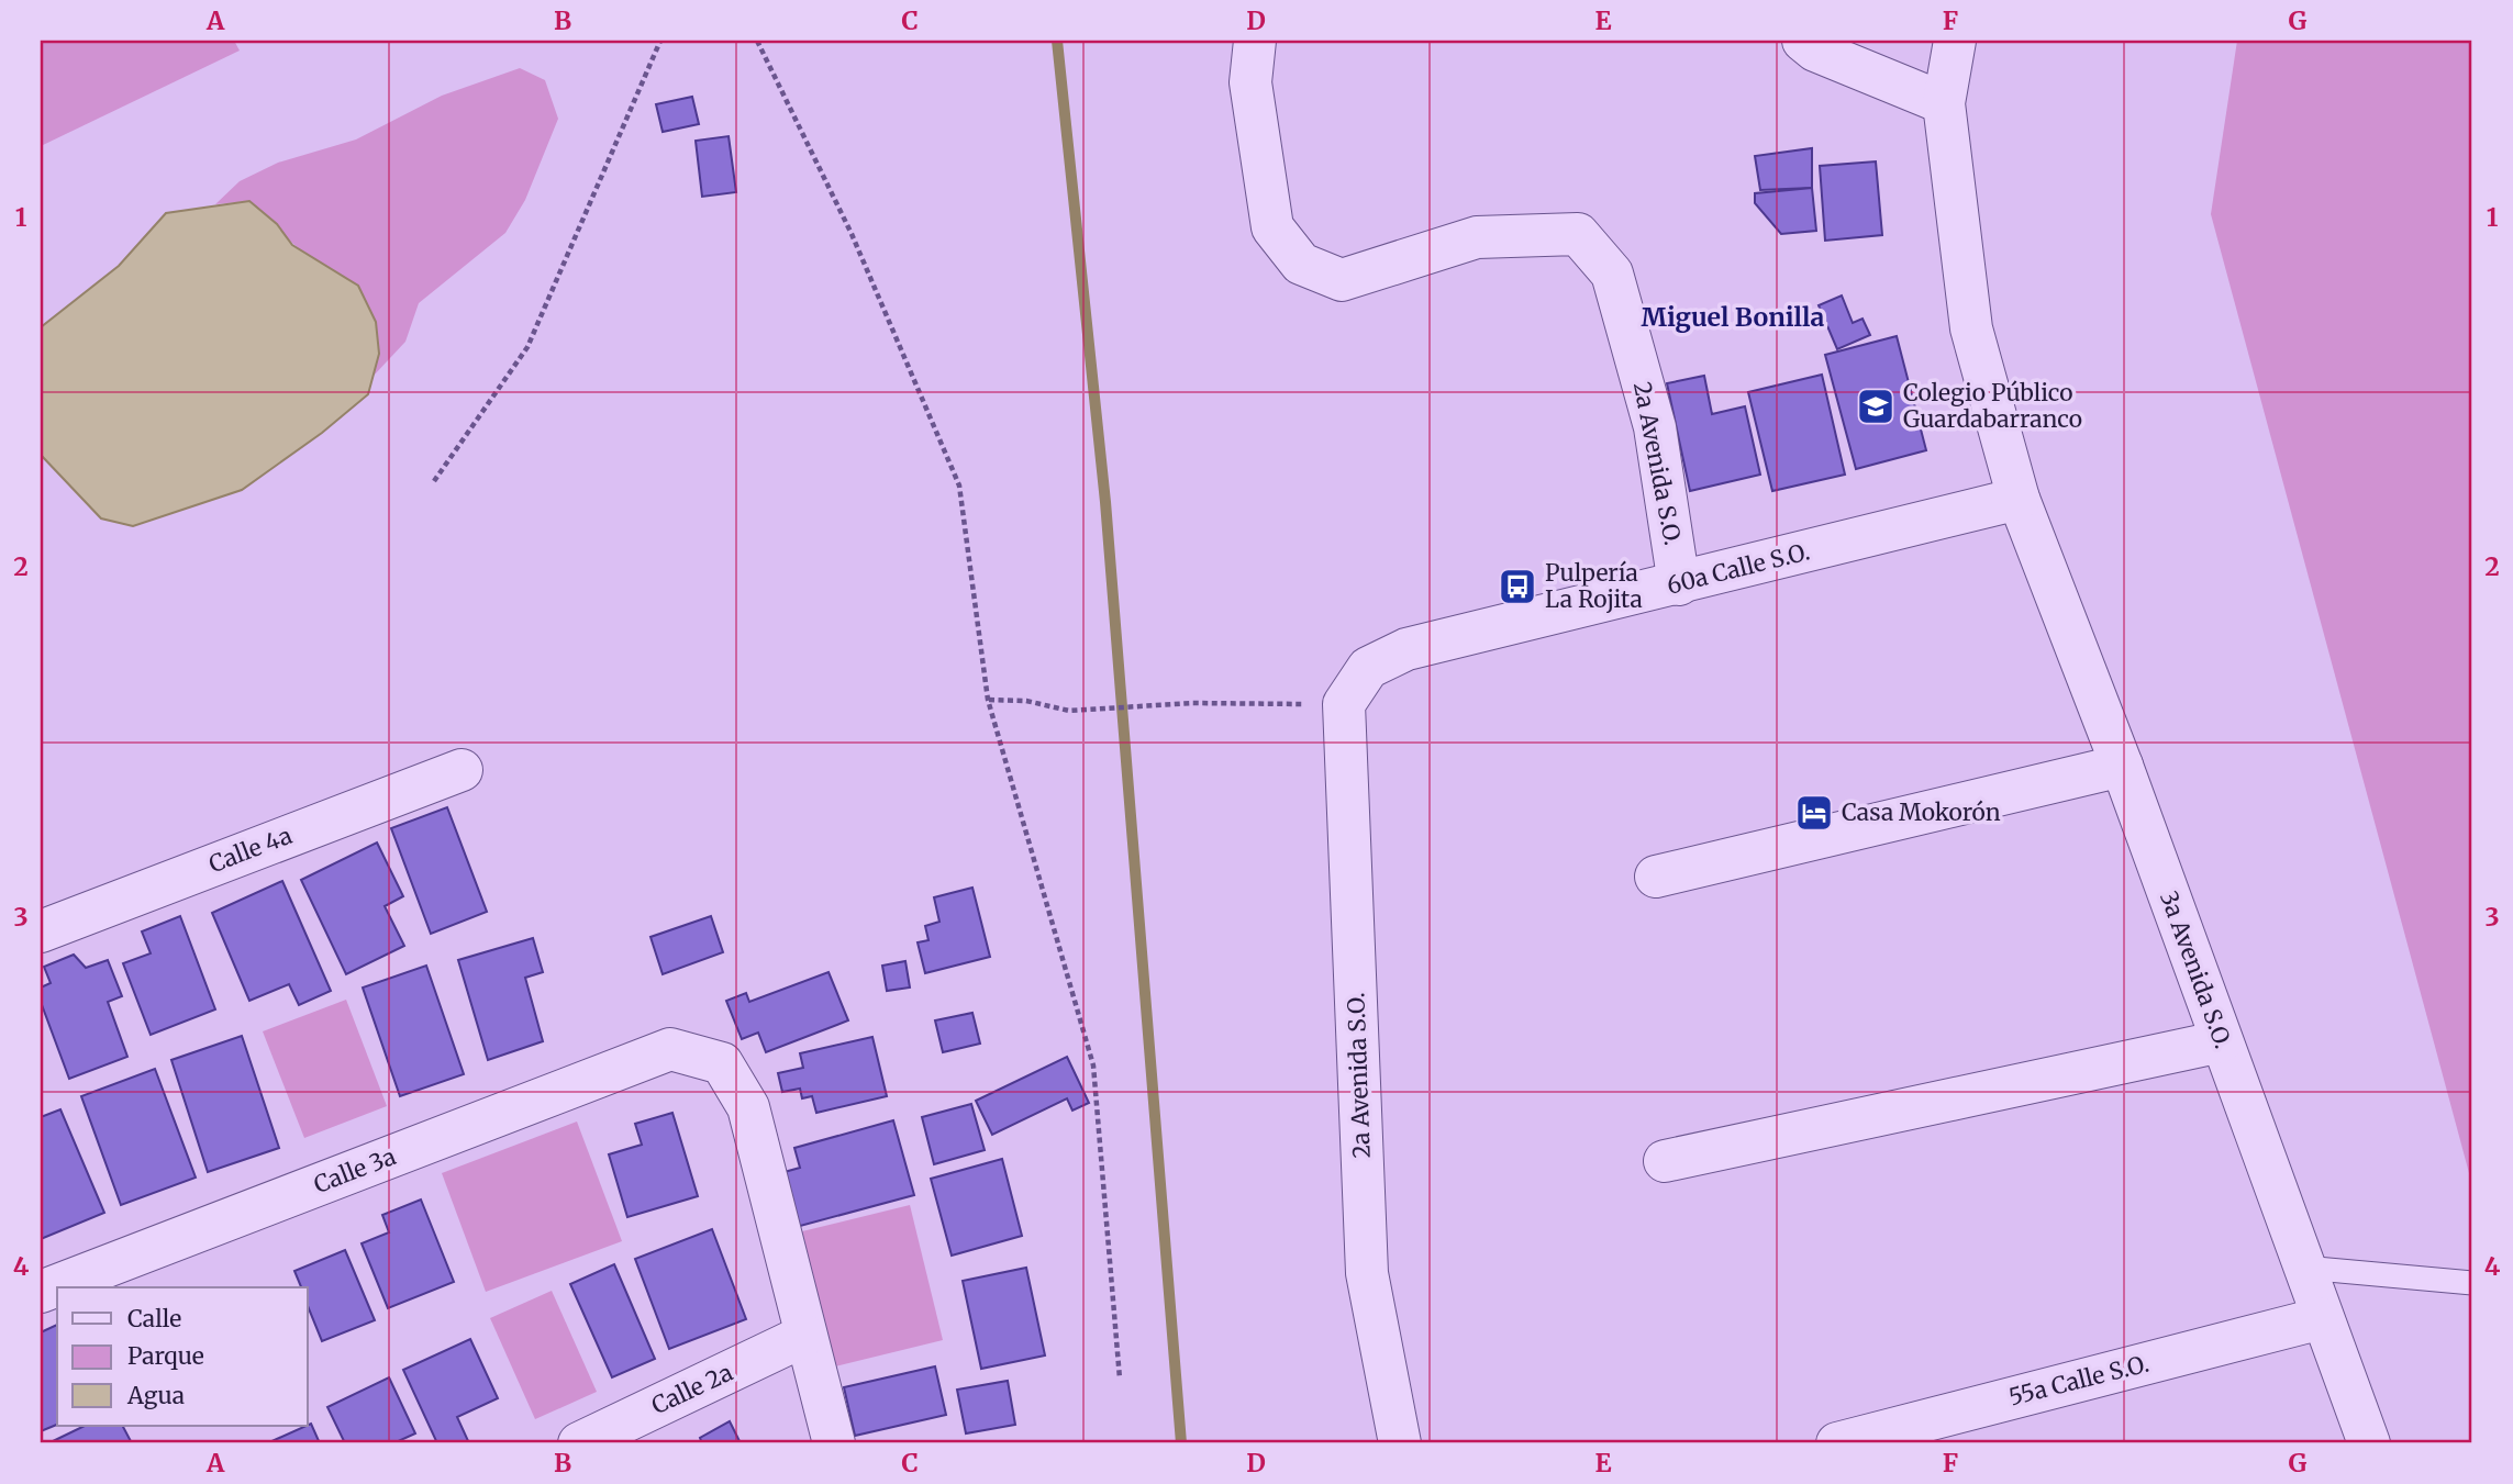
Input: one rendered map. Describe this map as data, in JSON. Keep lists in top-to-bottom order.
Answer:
{
  "streets": {
    "street": [
      "2a Avenida S.O.",
      "60a Calle S.O.",
      "Calle 4a",
      "3a Avenida S.O.",
      "Calle 3a",
      "55a Calle S.O.",
      "Calle 2a"
    ]
  },
  "crossings": [
    ["2a Avenida S.O.", "60a Calle S.O."],
    ["60a Calle S.O.", "3a Avenida S.O."],
    ["3a Avenida S.O.", "55a Calle S.O."],
    ["Calle 3a", "Calle 2a"]
  ],
  "districts": ["Miguel Bonilla"],
  "places": {
    "school or university": ["Colegio Público Guardabarranco"],
    "bus stop": ["Pulpería La Rojita"],
    "hotel": ["Casa Mokorón"]
  },
  "legend": ["Calle", "Parque", "Agua"],
  "grid": {
    "columns": [
      "A",
      "B",
      "C",
      "D",
      "E",
      "F",
      "G"
    ],
    "rows": [
      "1",
      "2",
      "3",
      "4"
    ]
  }
}
